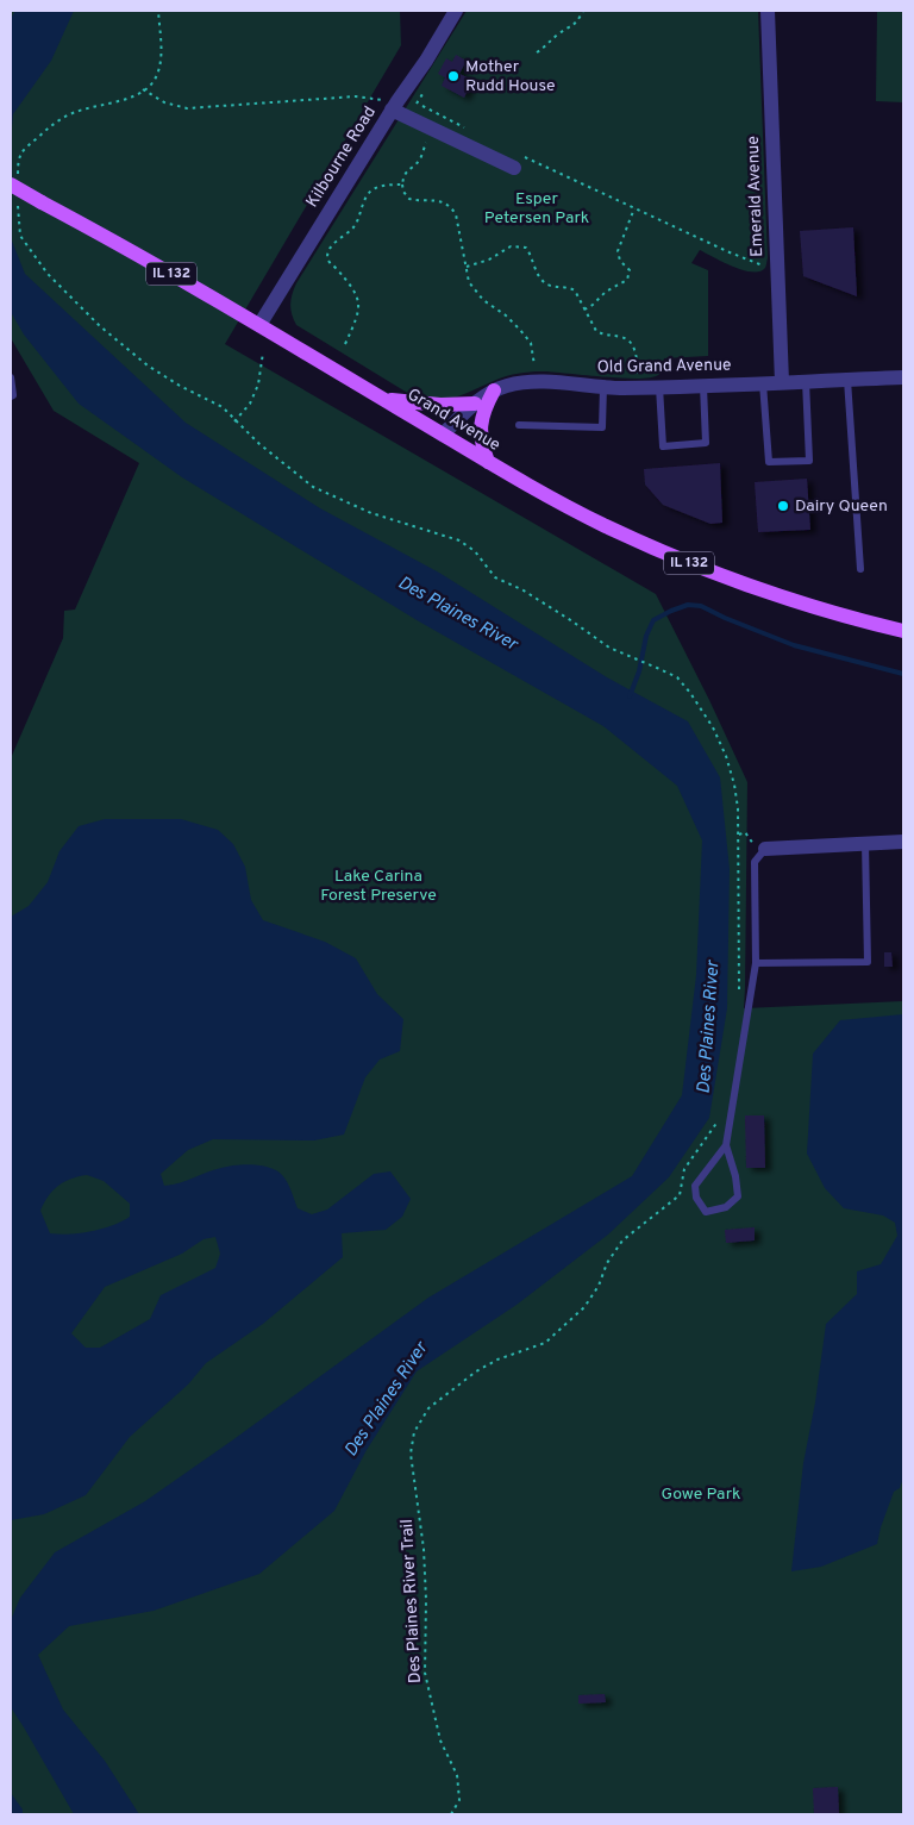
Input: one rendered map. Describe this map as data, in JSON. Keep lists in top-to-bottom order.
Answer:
{
  "streets": {
    "main road": ["IL 132", "Grand Avenue"],
    "street": ["Kilbourne Road", "Emerald Avenue", "Old Grand Avenue"],
    "path": ["Des Plaines River Trail"]
  },
  "crossings": [
    ["Kilbourne Road", "Grand Avenue"],
    ["Emerald Avenue", "Old Grand Avenue"],
    ["Old Grand Avenue", "Grand Avenue"]
  ],
  "water": ["Des Plaines River"],
  "parks": ["Esper Petersen Park", "Lake Carina Forest Preserve", "Gowe Park"],
  "places": ["Mother Rudd House", "Dairy Queen"]
}
